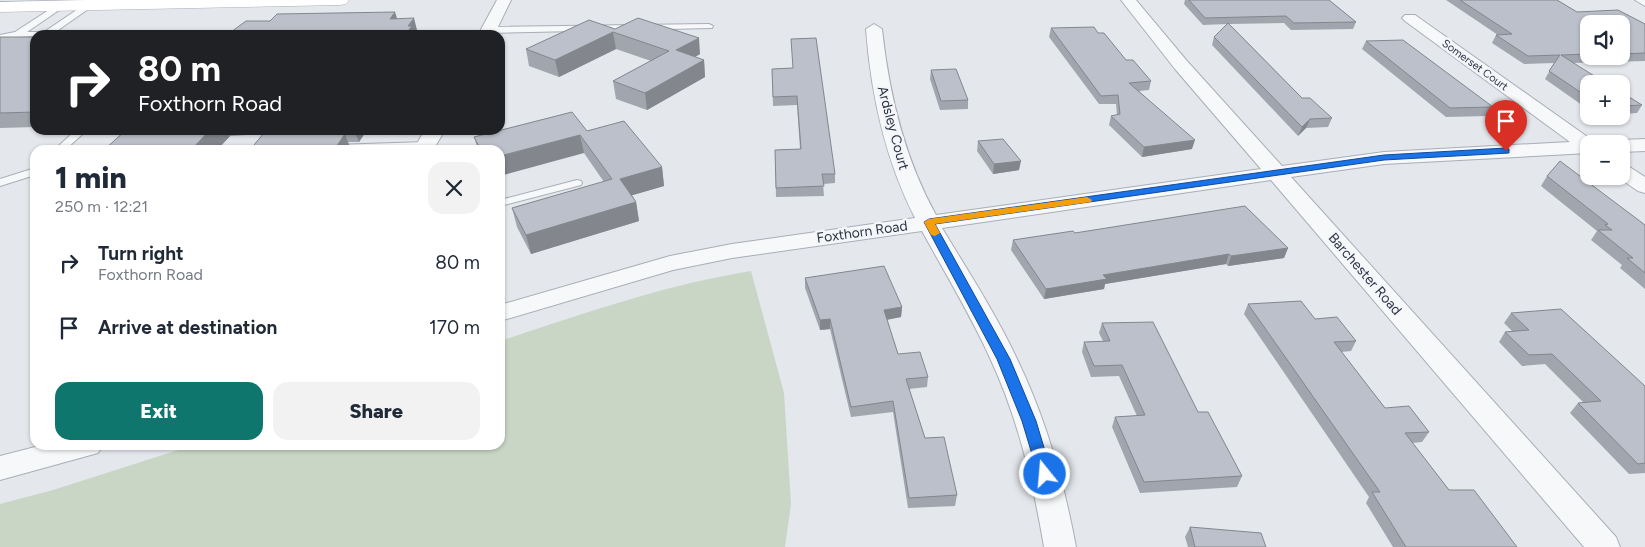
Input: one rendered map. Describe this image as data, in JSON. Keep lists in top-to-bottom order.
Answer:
{
  "streets": {
    "street": [
      "Somerset Court",
      "Ardsley Court",
      "Foxthorn Road",
      "Barchester Road"
    ]
  },
  "crossings": [
    ["Ardsley Court", "Foxthorn Road"],
    ["Foxthorn Road", "Barchester Road"]
  ],
  "page": {
    "map_buttons": ["+", "−"],
    "turn": ["80 m", "Foxthorn Road"],
    "heading": ["1 min", "250 m · 12:21"],
    "list": [
      {
        "name": "Turn right",
        "note": "Foxthorn Road",
        "value": "80 m"
      },
      {
        "name": "Arrive at destination",
        "value": "170 m"
      }
    ],
    "buttons": ["Exit", "Share"]
  }
}
